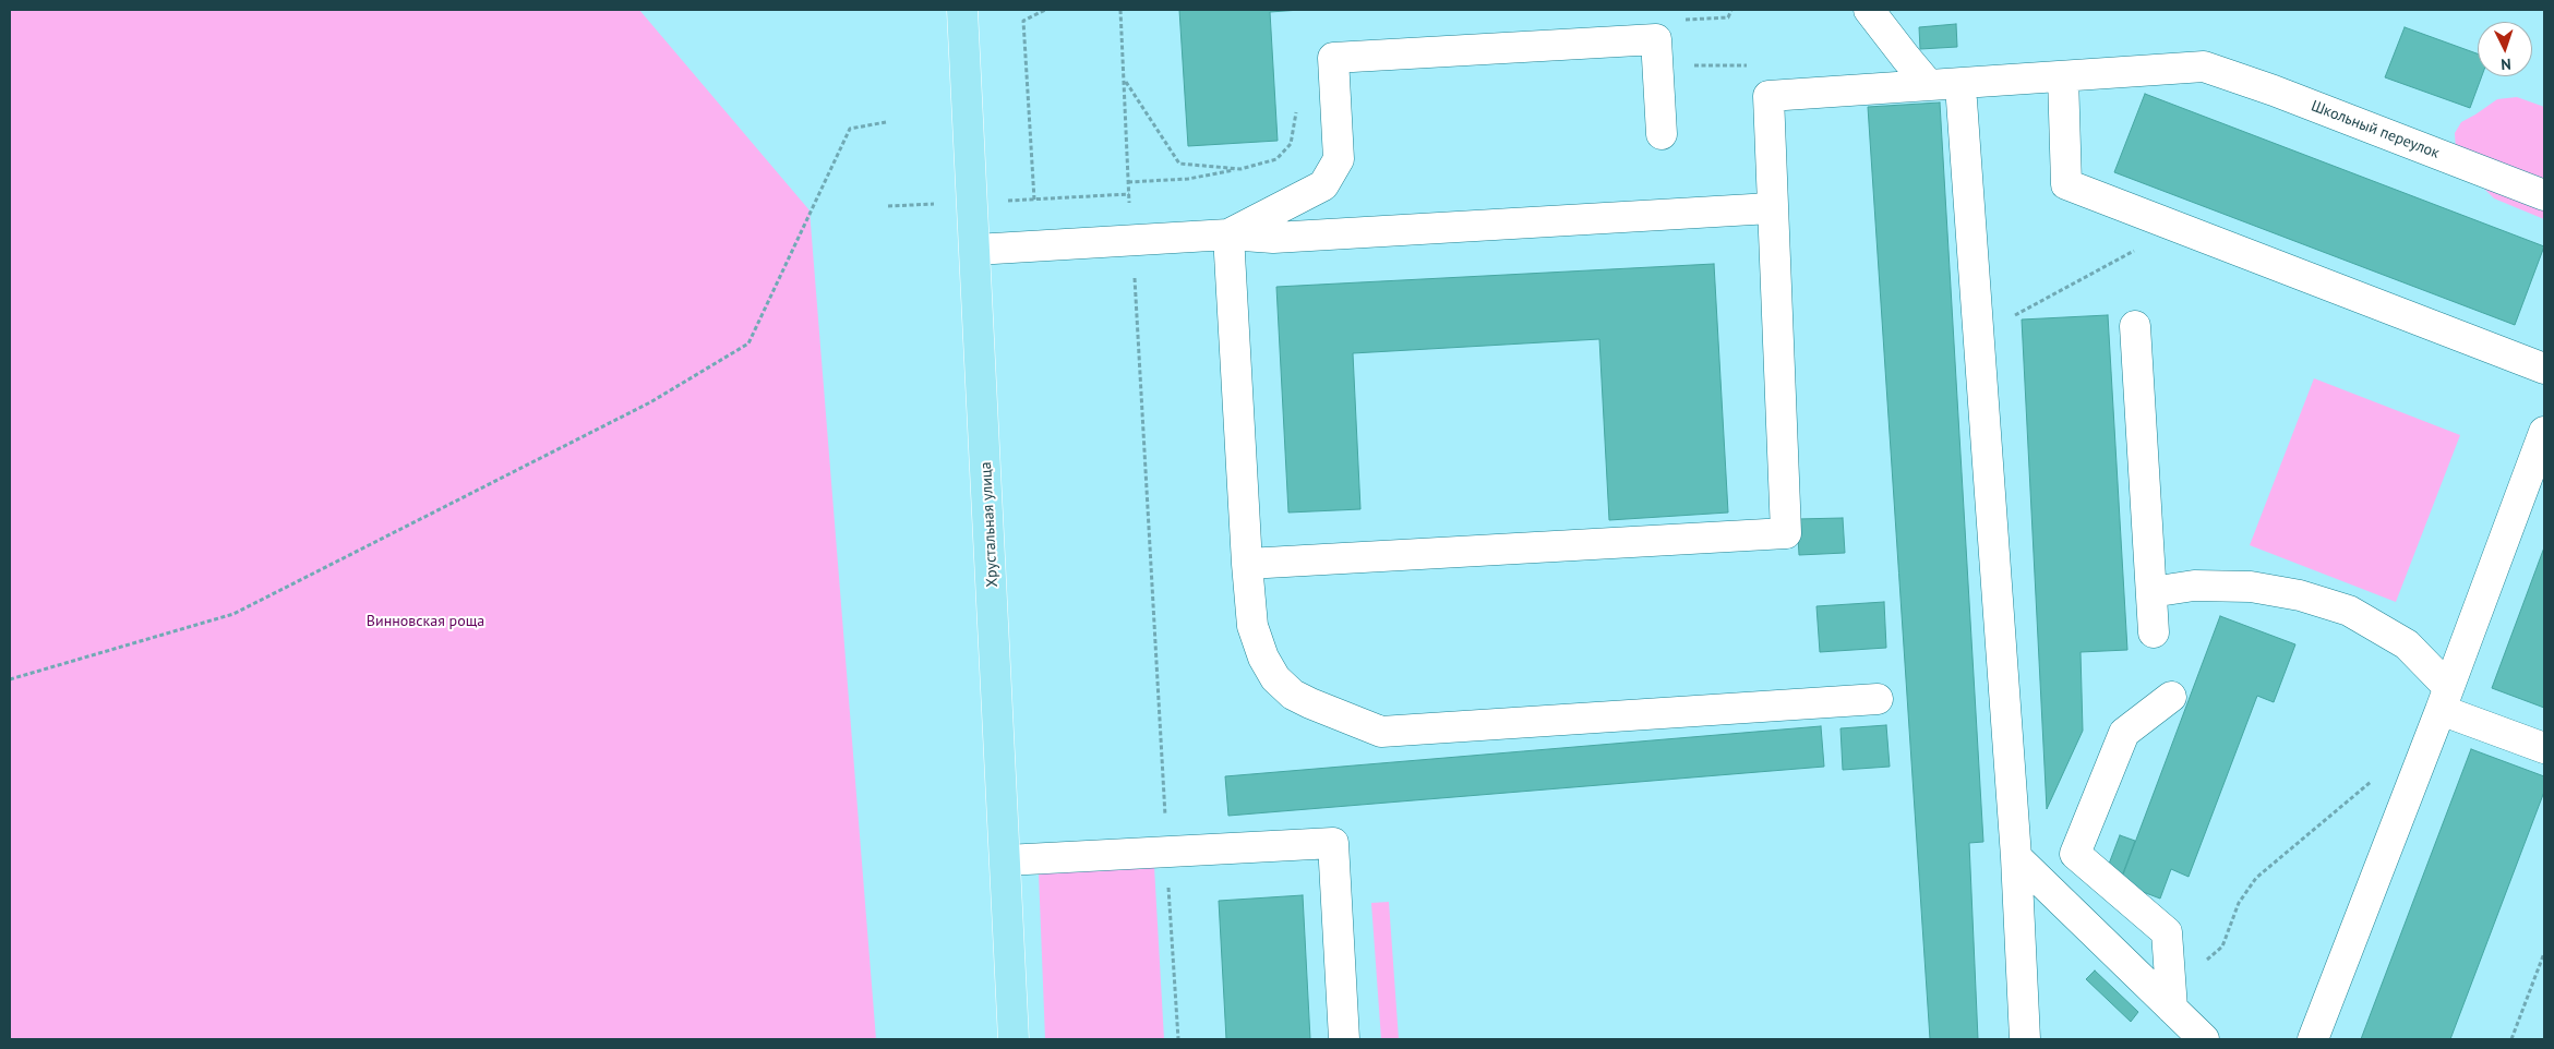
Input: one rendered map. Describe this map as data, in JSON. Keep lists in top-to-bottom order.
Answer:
{
  "streets": {
    "main road": ["Хрустальная улица"],
    "lane": ["Школьный переулок"]
  },
  "parks": ["Винновская роща"],
  "north": "bottom"
}
